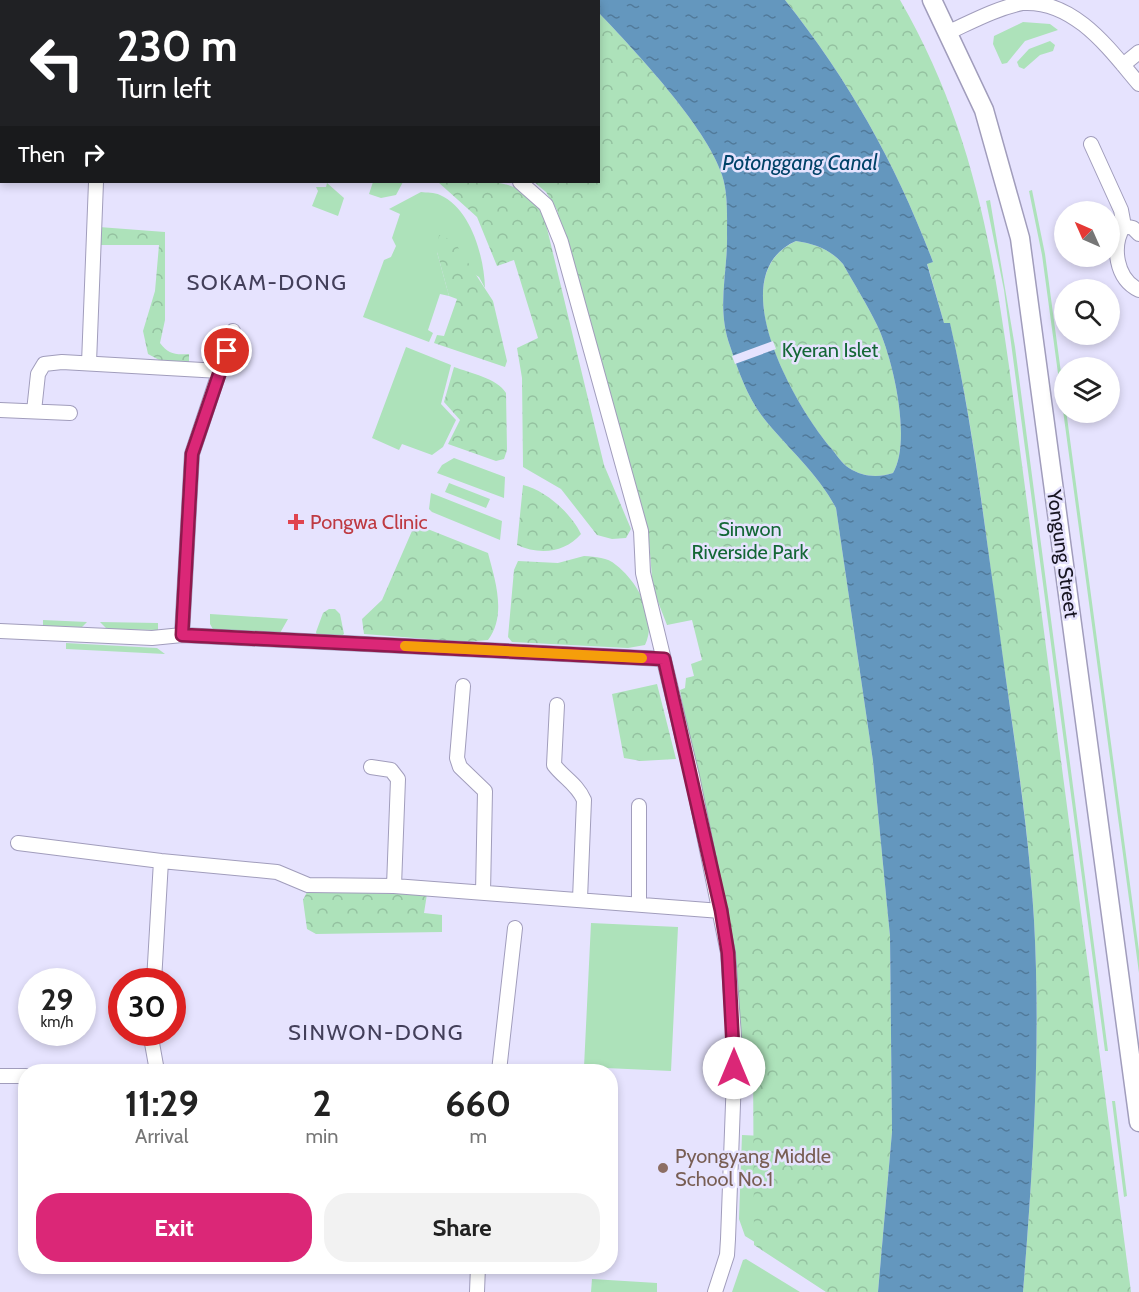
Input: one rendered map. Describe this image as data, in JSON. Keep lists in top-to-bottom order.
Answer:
{
  "streets": {
    "main road": ["Yongung Street"]
  },
  "districts": ["SOKAM-DONG", "SINWON-DONG"],
  "water": ["Potonggang Canal"],
  "parks": ["Kyeran Islet", "Sinwon Riverside Park"],
  "places": {
    "health": ["Pongwa Clinic"],
    "other": ["Pyongyang Middle School No.1"]
  },
  "north": "top left",
  "page": {
    "turn": ["230 m", "Turn left"],
    "then": "Then",
    "speed": "29 km/h",
    "limit": "30",
    "eta": [
      "11:29",
      "Arrival",
      "2",
      "min",
      "660",
      "m"
    ],
    "buttons": ["Exit", "Share"]
  }
}
